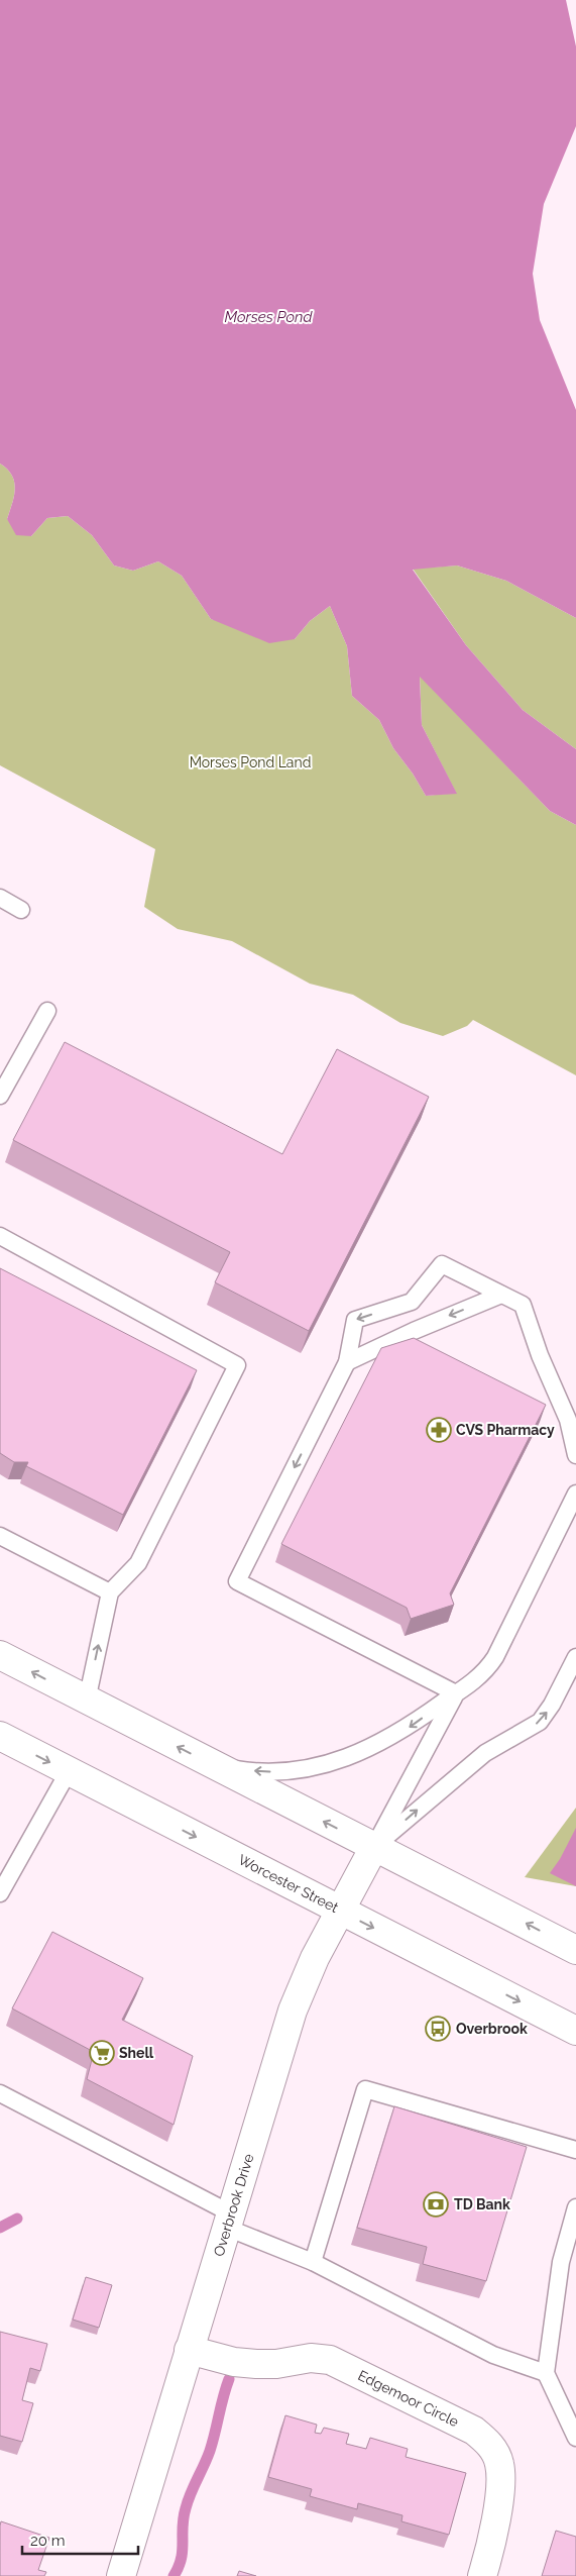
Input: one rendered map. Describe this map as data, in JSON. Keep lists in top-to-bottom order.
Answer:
{
  "streets": {
    "main road": ["Worcester Street", "Overbrook Drive", "Edgemoor Circle"]
  },
  "crossings": [
    ["Worcester Street", "Overbrook Drive"],
    ["Overbrook Drive", "Edgemoor Circle"]
  ],
  "water": ["Morses Pond"],
  "parks": ["Morses Pond Land"],
  "places": {
    "pharmacy": ["CVS Pharmacy"],
    "bus stop": ["Overbrook"],
    "supermarket": ["Shell"],
    "bank": ["TD Bank"]
  },
  "scale_bar": "20 m"
}
